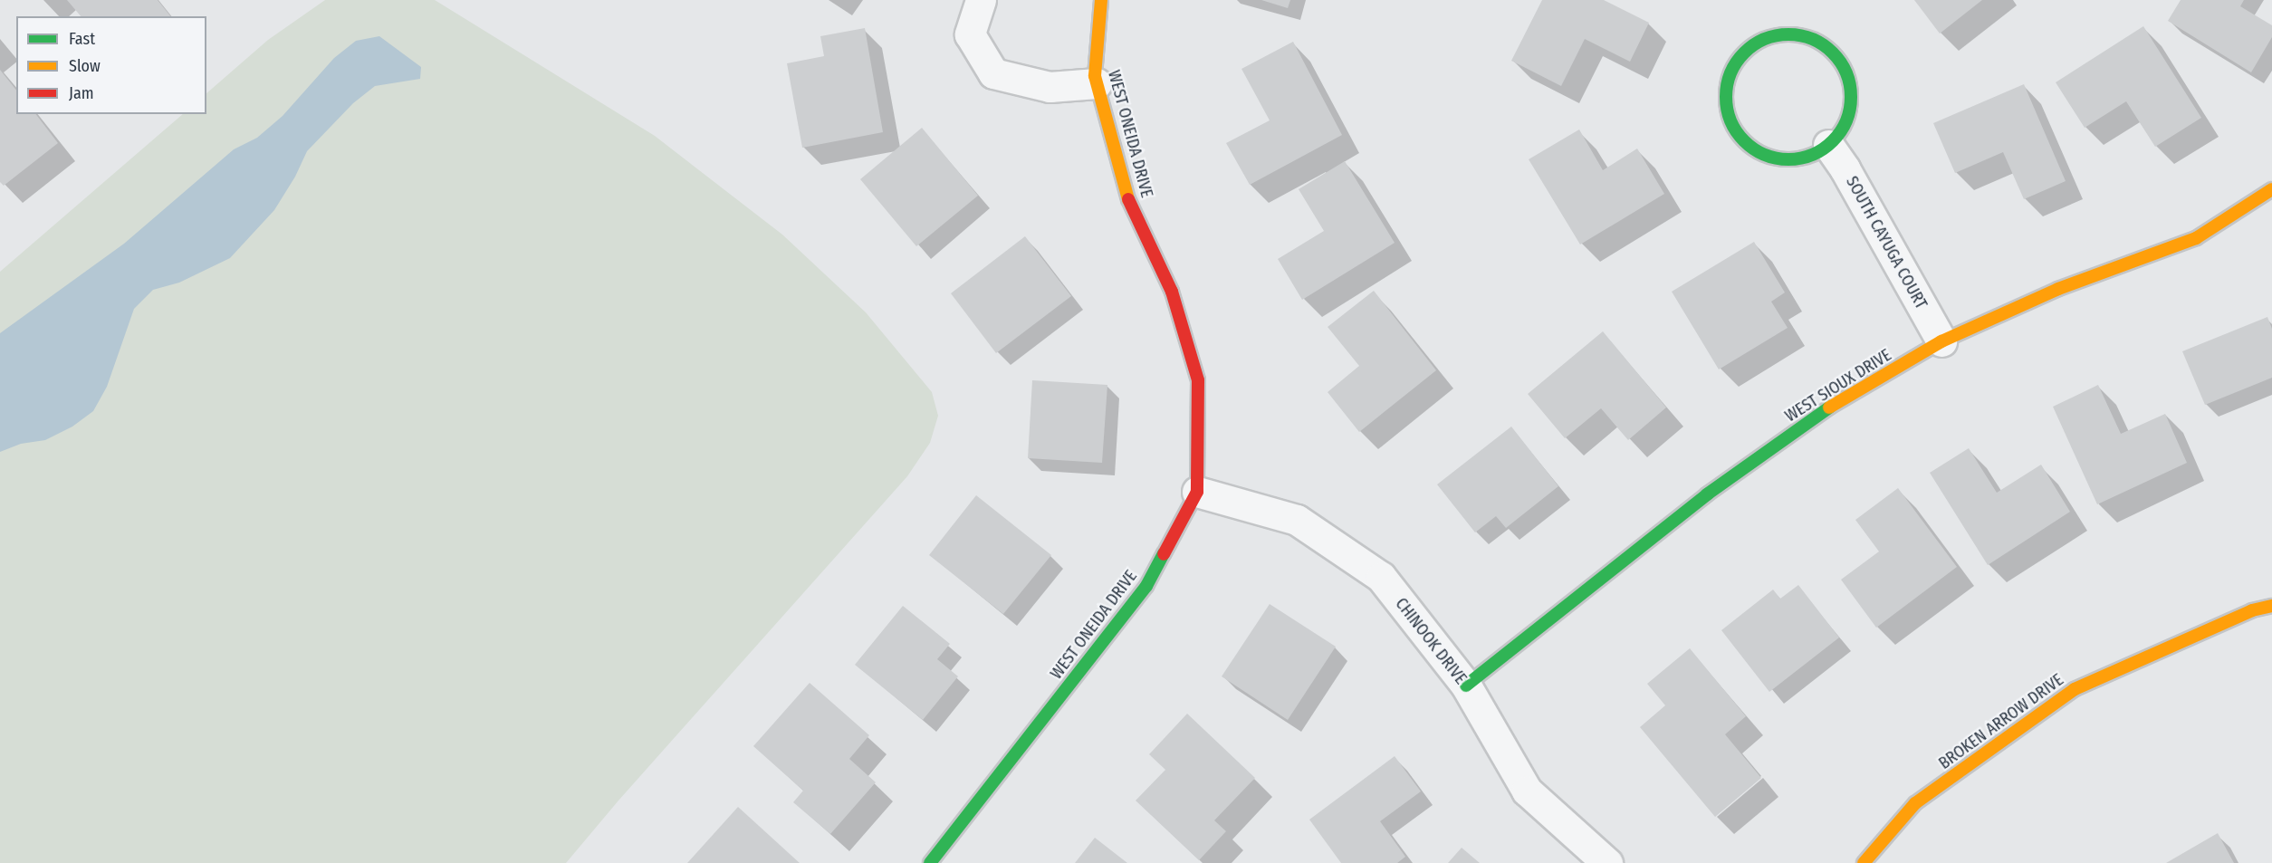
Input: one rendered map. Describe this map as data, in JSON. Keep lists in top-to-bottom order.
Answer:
{
  "streets": {
    "street": [
      "WEST ONEIDA DRIVE",
      "SOUTH CAYUGA COURT",
      "WEST SIOUX DRIVE",
      "CHINOOK DRIVE",
      "BROKEN ARROW DRIVE"
    ]
  },
  "crossings": [
    ["WEST ONEIDA DRIVE", "CHINOOK DRIVE"],
    ["SOUTH CAYUGA COURT", "WEST SIOUX DRIVE"],
    ["WEST SIOUX DRIVE", "CHINOOK DRIVE"]
  ],
  "legend": ["Fast", "Slow", "Jam"]
}
